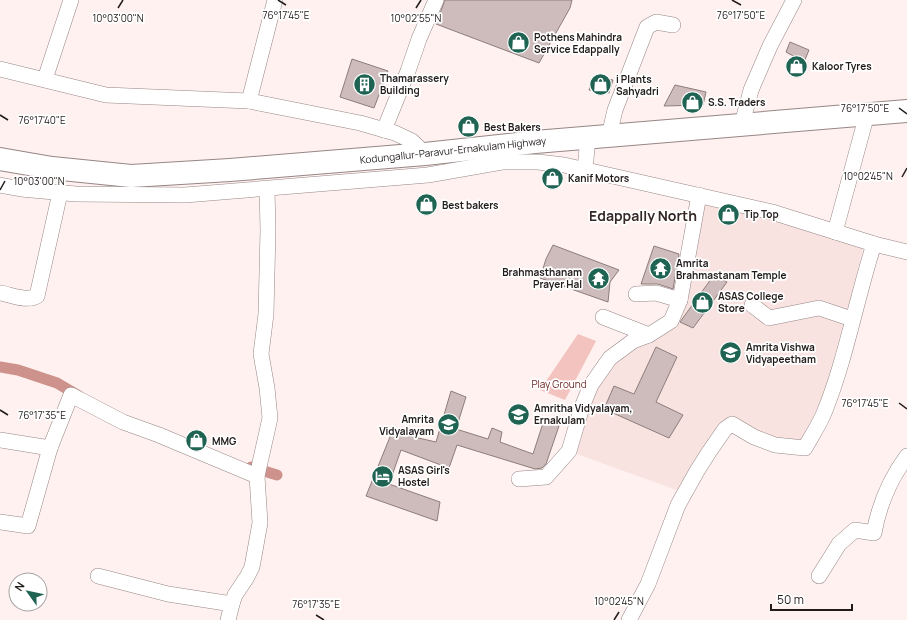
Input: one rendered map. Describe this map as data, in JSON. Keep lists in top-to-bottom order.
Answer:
{
  "streets": {
    "highway": ["Kodungallur-Paravur-Ernakulam Highway"]
  },
  "districts": ["Edappally North"],
  "parks": ["Play Ground"],
  "places": {
    "shop": [
      "Pothens Mahindra Service Edappally",
      "Kaloor Tyres",
      "i Plants Sahyadri",
      "S.S. Traders",
      "Best Bakers",
      "Kanif Motors",
      "Best bakers",
      "Tip Top",
      "ASAS College Store",
      "MMG"
    ],
    "building": ["Thamarassery Building"],
    "temple": ["Amrita Brahmastanam Temple", "Brahmasthanam Prayer Hal"],
    "school or university": ["Amrita Vishwa Vidyapeetham", "Amritha Vidyalayam, Ernakulam", "Amrita Vidyalayam"],
    "hotel": ["ASAS Girl's Hostel"]
  },
  "scale_bar": "50 m",
  "north": "top left",
  "coordinates": [
    "76°17'50\"E",
    "76°17'45\"E",
    "10°03'00\"N",
    "10°02'55\"N",
    "76°17'40\"E",
    "10°02'45\"N",
    "76°17'35\"E"
  ]
}
